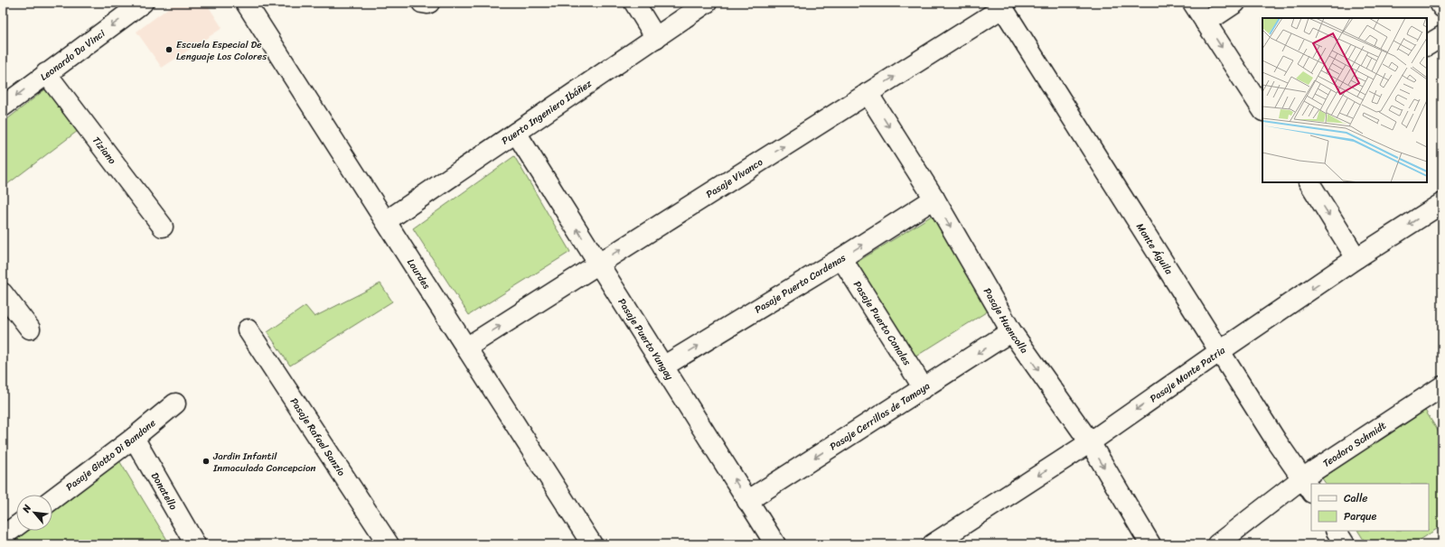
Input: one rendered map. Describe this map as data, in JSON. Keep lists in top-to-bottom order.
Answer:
{
  "streets": {
    "street": [
      "Leonardo Da Vinci",
      "Puerto Ingeniero Ibáñez",
      "Tiziano",
      "Pasaje Vivanco",
      "Monte Águila",
      "Lourdes",
      "Pasaje Puerto Cardenas",
      "Pasaje Huencolla",
      "Pasaje Puerto Conales",
      "Pasaje Puerto Yungay",
      "Pasaje Monte Patria",
      "Pasaje Cerrillos de Tamaya",
      "Pasaje Rafael Sanzio",
      "Teodoro Schmidt",
      "Pasaje Giotto Di Bandone",
      "Donatello"
    ]
  },
  "crossings": [
    ["Leonardo Da Vinci", "Tiziano"],
    ["Puerto Ingeniero Ibáñez", "Lourdes"],
    ["Puerto Ingeniero Ibáñez", "Pasaje Puerto Yungay"],
    ["Pasaje Vivanco", "Monte Águila"],
    ["Pasaje Vivanco", "Lourdes"],
    ["Pasaje Vivanco", "Pasaje Huencolla"],
    ["Pasaje Vivanco", "Pasaje Puerto Yungay"],
    ["Monte Águila", "Pasaje Monte Patria"],
    ["Monte Águila", "Teodoro Schmidt"],
    ["Pasaje Puerto Cardenas", "Pasaje Huencolla"],
    ["Pasaje Puerto Cardenas", "Pasaje Puerto Conales"],
    ["Pasaje Puerto Cardenas", "Pasaje Puerto Yungay"],
    ["Pasaje Huencolla", "Pasaje Monte Patria"],
    ["Pasaje Huencolla", "Pasaje Cerrillos de Tamaya"],
    ["Pasaje Puerto Conales", "Pasaje Cerrillos de Tamaya"],
    ["Pasaje Puerto Yungay", "Pasaje Cerrillos de Tamaya"],
    ["Pasaje Giotto Di Bandone", "Donatello"]
  ],
  "one_way": [
    "Leonardo Da Vinci",
    "Pasaje Vivanco",
    "Pasaje Puerto Cardenas",
    "Pasaje Huencolla",
    "Pasaje Puerto Yungay",
    "Pasaje Monte Patria",
    "Pasaje Cerrillos de Tamaya"
  ],
  "places": ["Escuela Especial De Lenguaje Los Colores", "Jardin Infantil Inmaculada Concepcion"],
  "legend": ["Calle", "Parque"],
  "north": "top left"
}
